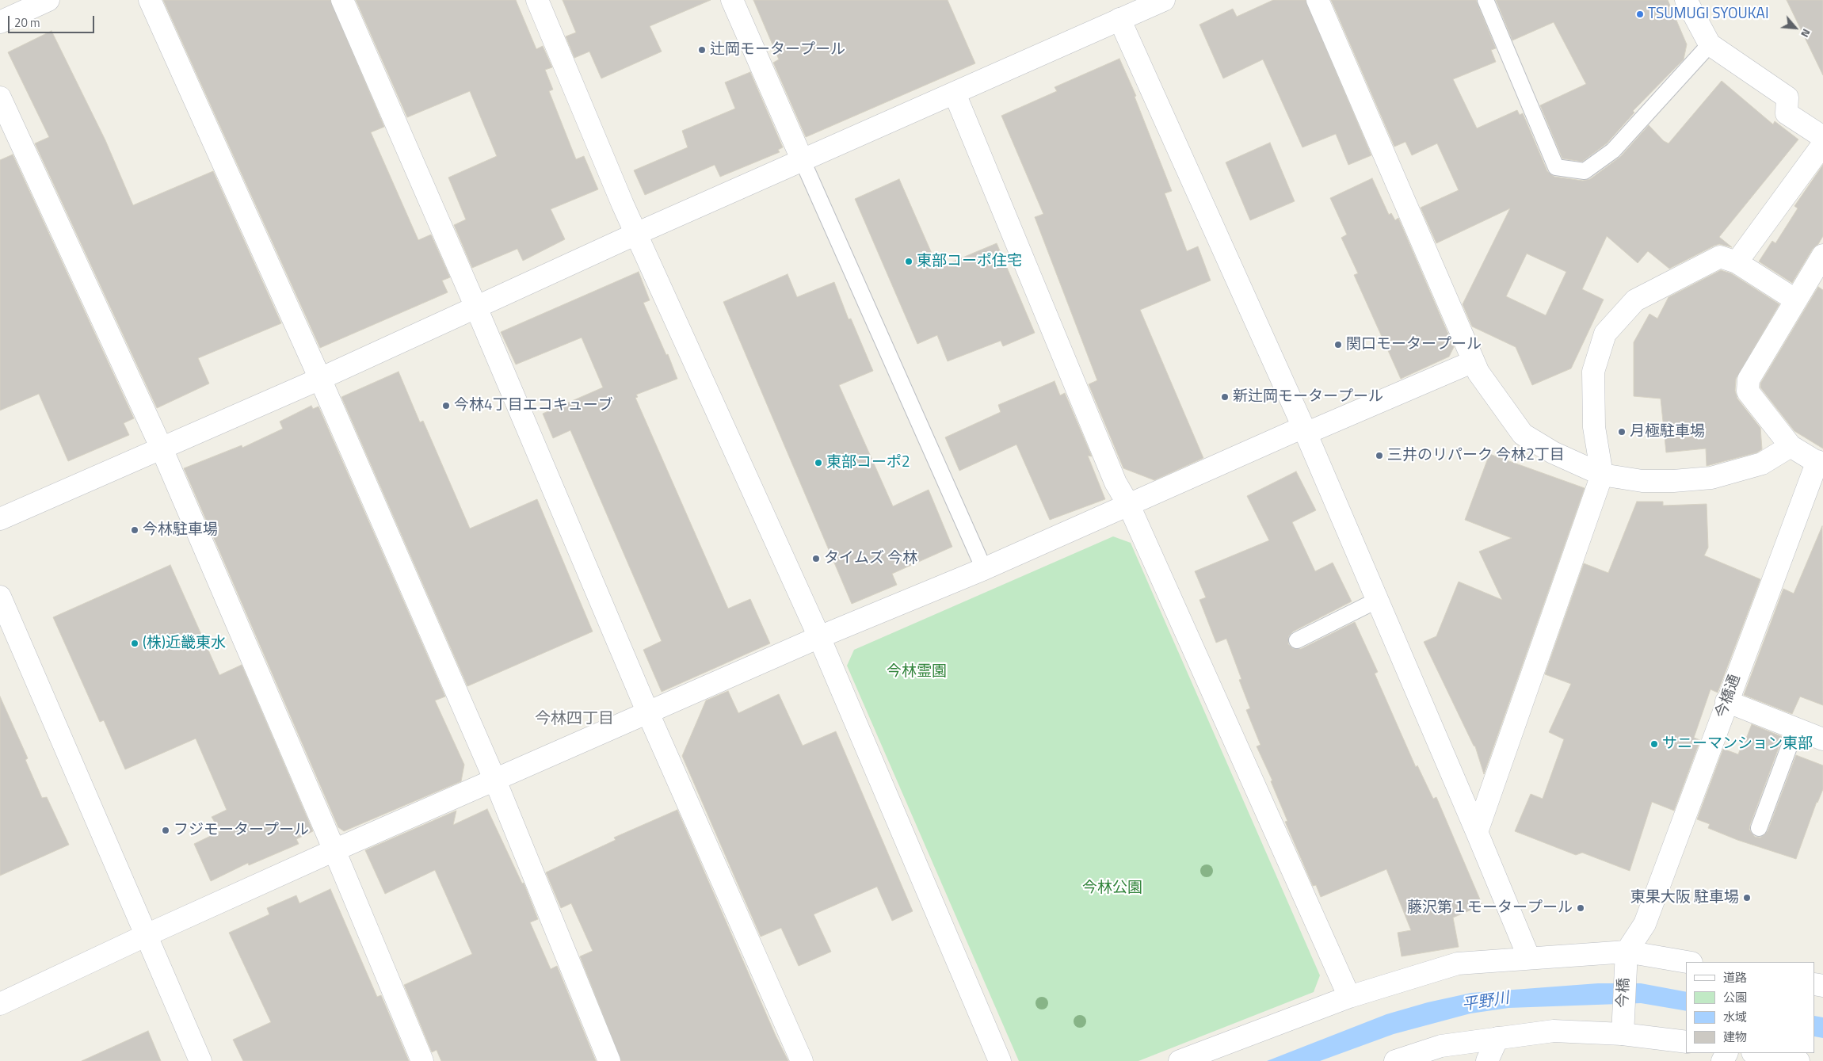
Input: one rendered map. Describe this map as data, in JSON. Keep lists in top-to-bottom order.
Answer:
{
  "streets": {
    "street": ["今橋通", "今橋"]
  },
  "crossings": [
    ["今橋通", "今橋"]
  ],
  "districts": ["今林四丁目"],
  "water": ["平野川"],
  "parks": ["今林霊園", "今林公園"],
  "places": [
    "TSUMUGI SYOUKAI",
    "辻岡モータープール",
    "東部コーポ住宅",
    "関口モータープール",
    "新辻岡モータープール",
    "今林4丁目エコキューブ",
    "月極駐車場",
    "三井のリパーク 今林2丁目",
    "東部コーポ2",
    "今林駐車場",
    "タイムズ 今林",
    "(株)近畿東水",
    "サニーマンション東部",
    "フジモータープール",
    "東果大阪 駐車場",
    "藤沢第１モータープール"
  ],
  "legend": [
    "道路",
    "公園",
    "水域",
    "建物"
  ],
  "scale_bar": "20 m",
  "north": "bottom right"
}
